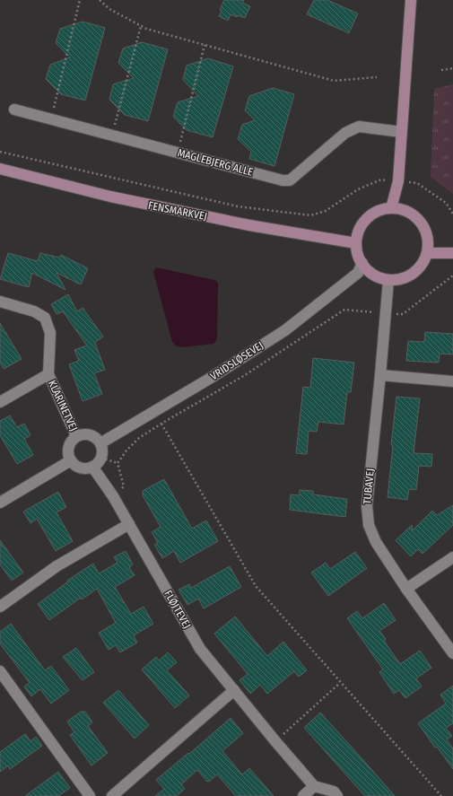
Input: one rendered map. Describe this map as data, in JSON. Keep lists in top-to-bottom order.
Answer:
{
  "streets": {
    "street": [
      "MAGLEBJERG ALLE",
      "FENSMARKVEJ",
      "VRIDSLØSEVEJ",
      "KLARINETVEJ",
      "TUBAVEJ",
      "FLØJTEVEJ"
    ]
  },
  "crossings": [
    ["FENSMARKVEJ", "VRIDSLØSEVEJ"],
    ["FENSMARKVEJ", "TUBAVEJ"],
    ["VRIDSLØSEVEJ", "KLARINETVEJ"],
    ["VRIDSLØSEVEJ", "TUBAVEJ"],
    ["VRIDSLØSEVEJ", "FLØJTEVEJ"],
    ["KLARINETVEJ", "FLØJTEVEJ"]
  ]
}
